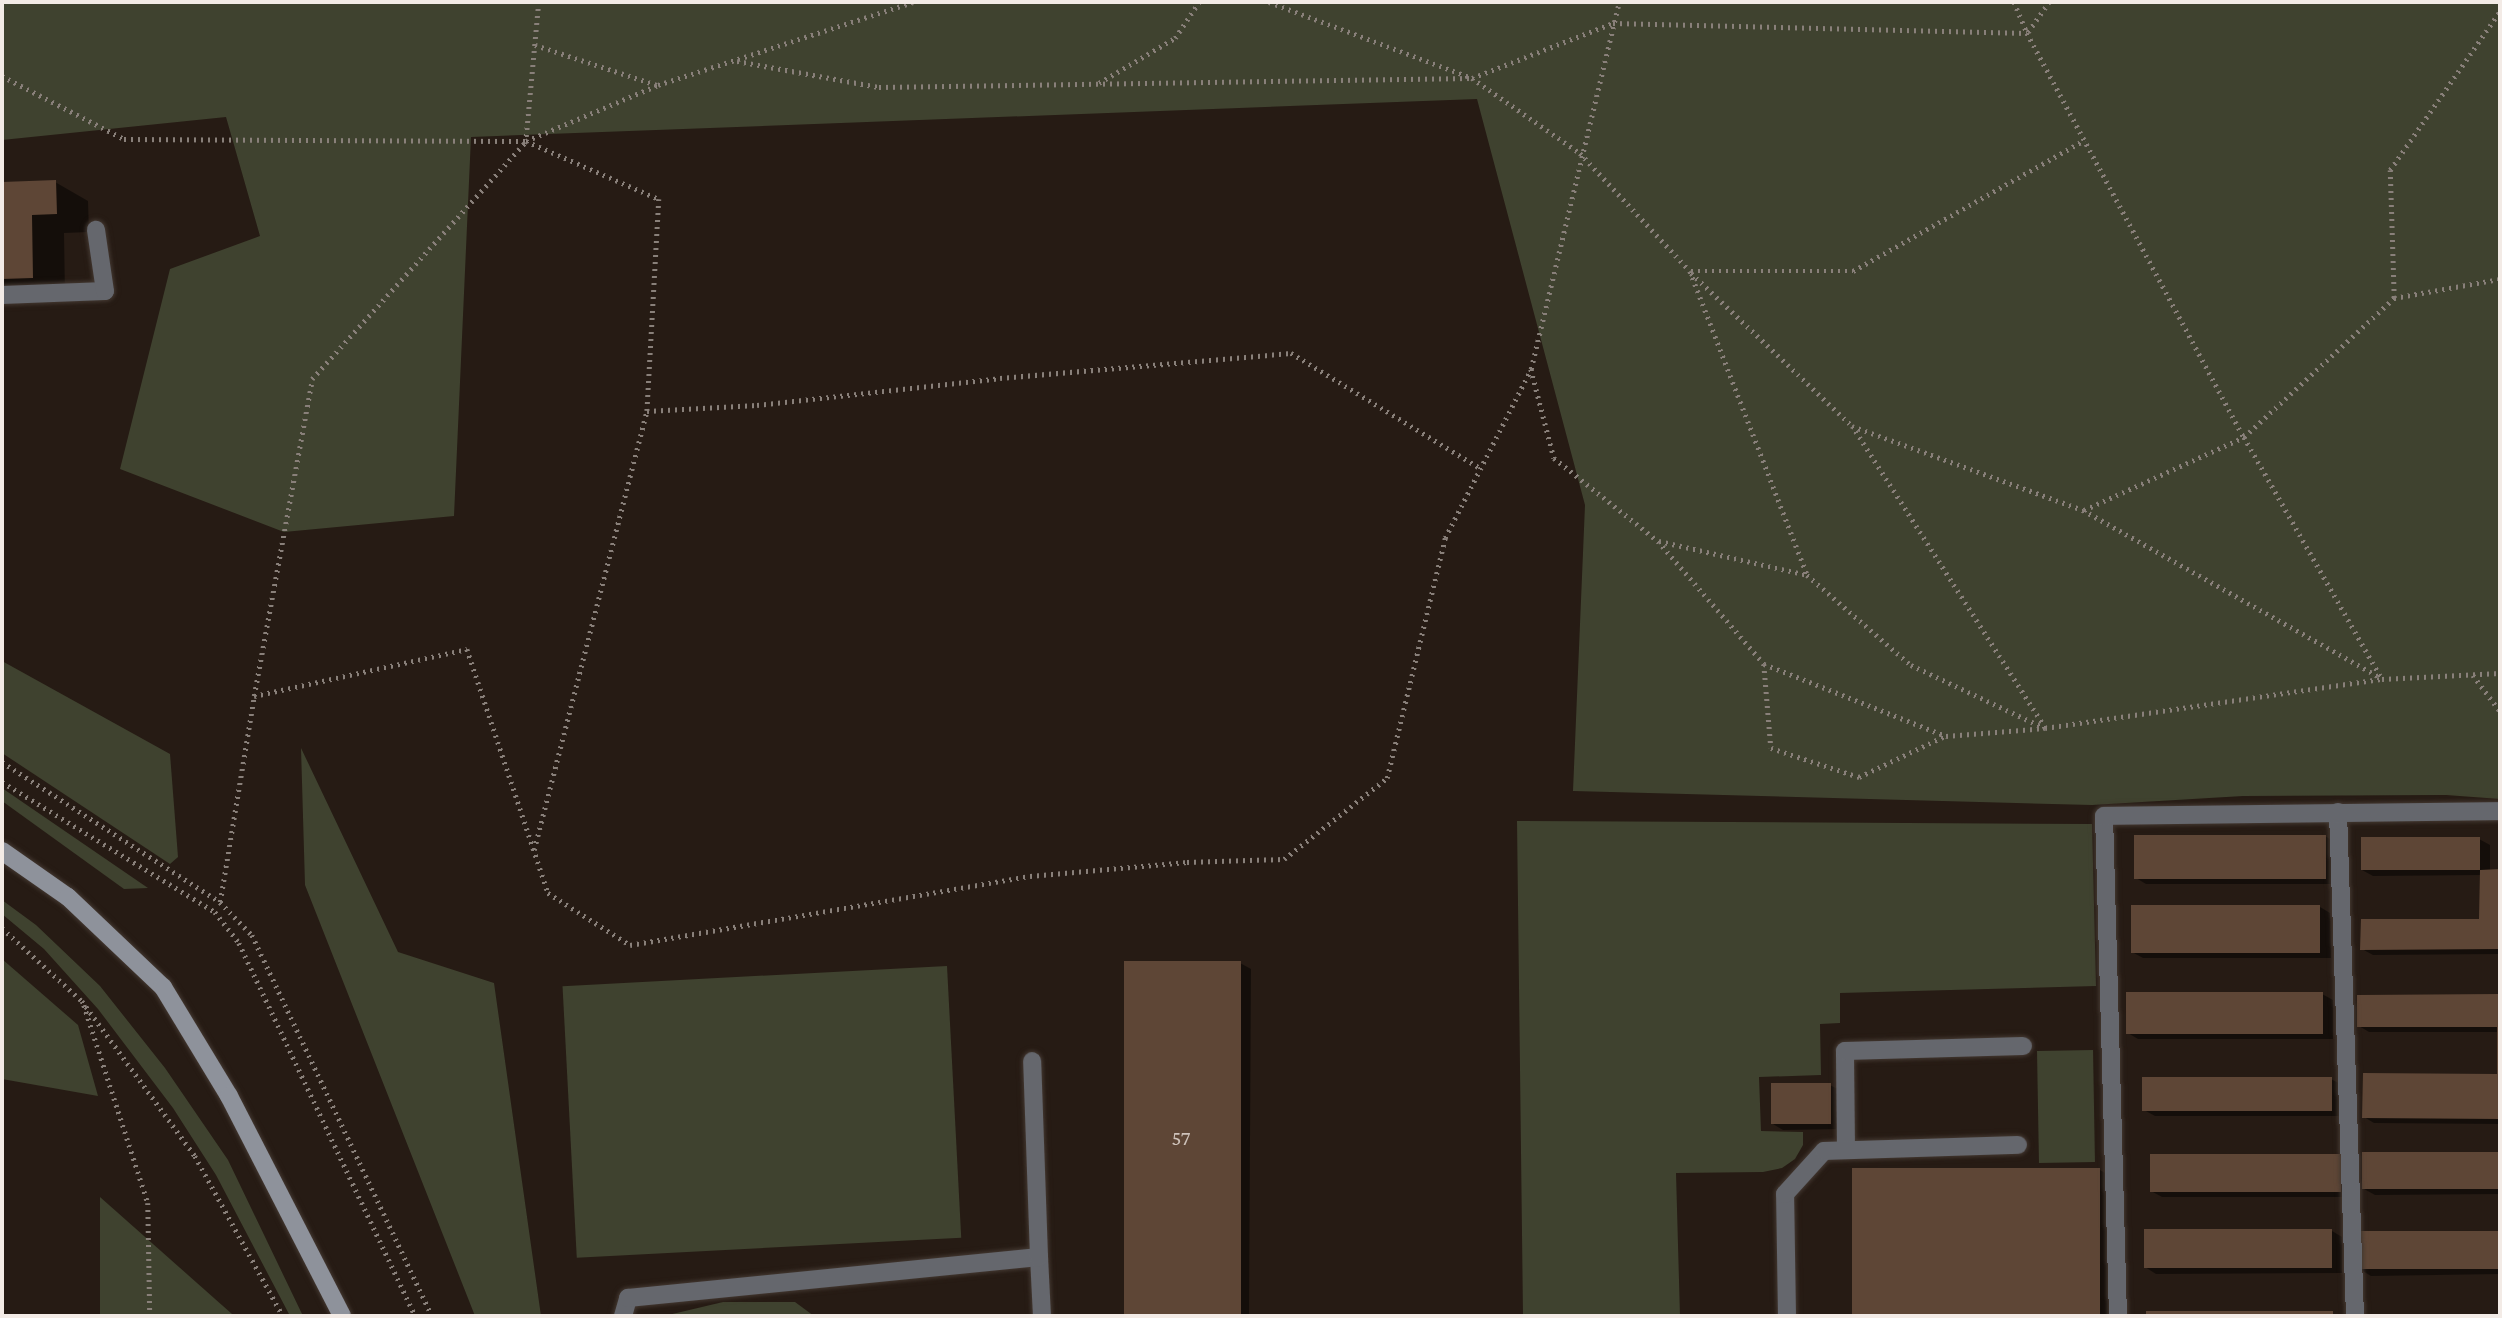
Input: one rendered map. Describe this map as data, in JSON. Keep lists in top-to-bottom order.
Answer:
{
  "house_numbers": ["57"]
}
